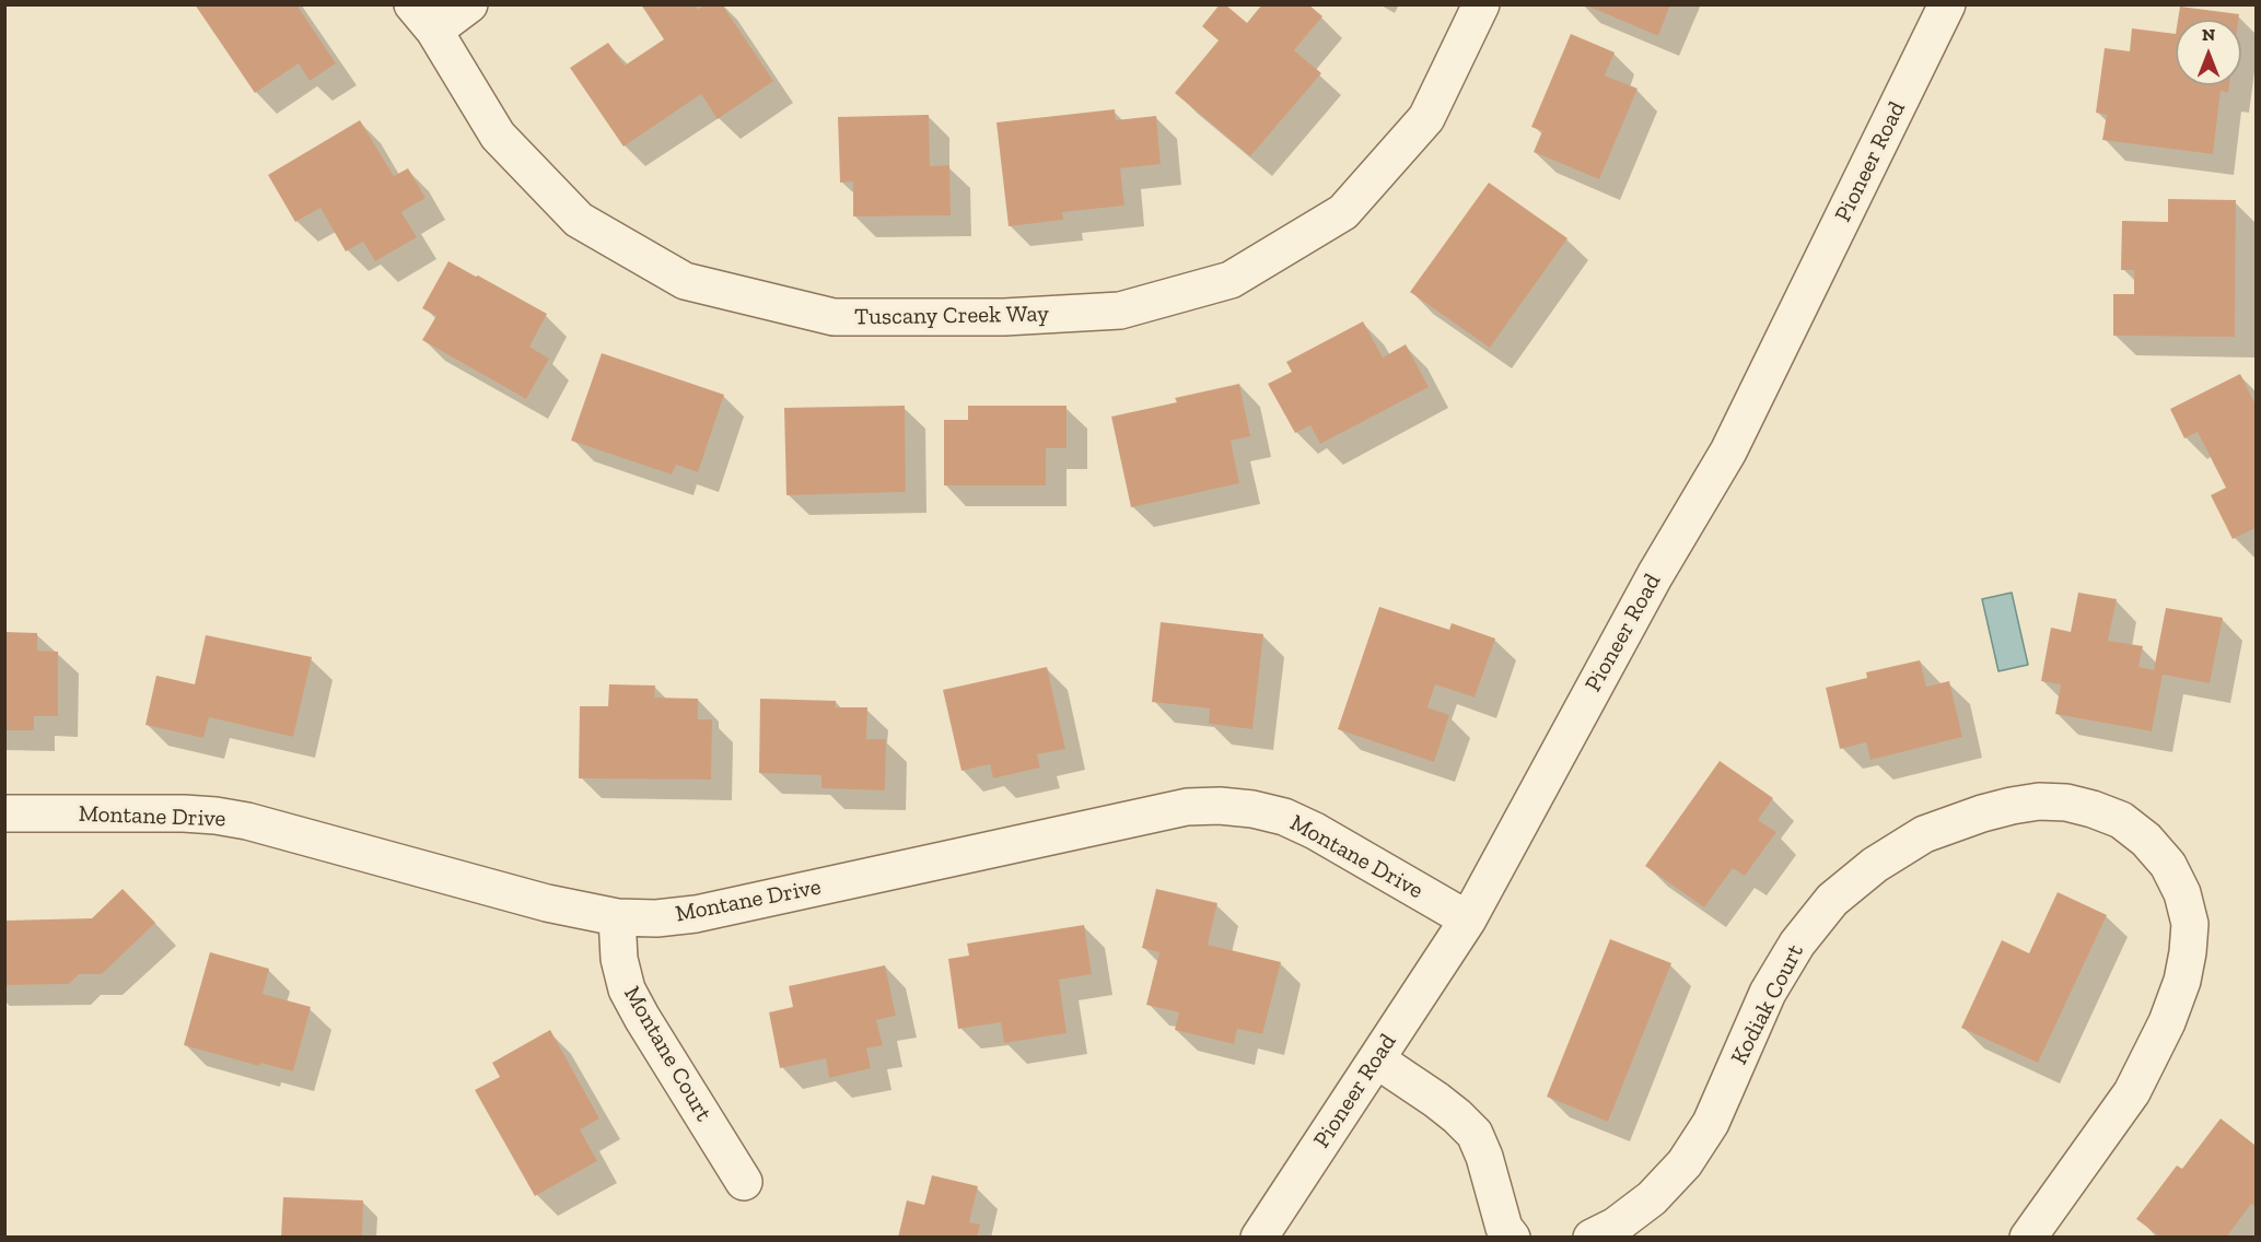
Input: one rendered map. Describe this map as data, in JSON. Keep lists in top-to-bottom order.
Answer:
{
  "streets": {
    "street": [
      "Pioneer Road",
      "Tuscany Creek Way",
      "Montane Drive",
      "Kodiak Court",
      "Montane Court"
    ]
  },
  "crossings": [
    ["Pioneer Road", "Montane Drive"],
    ["Montane Drive", "Montane Court"]
  ],
  "north": "top"
}
